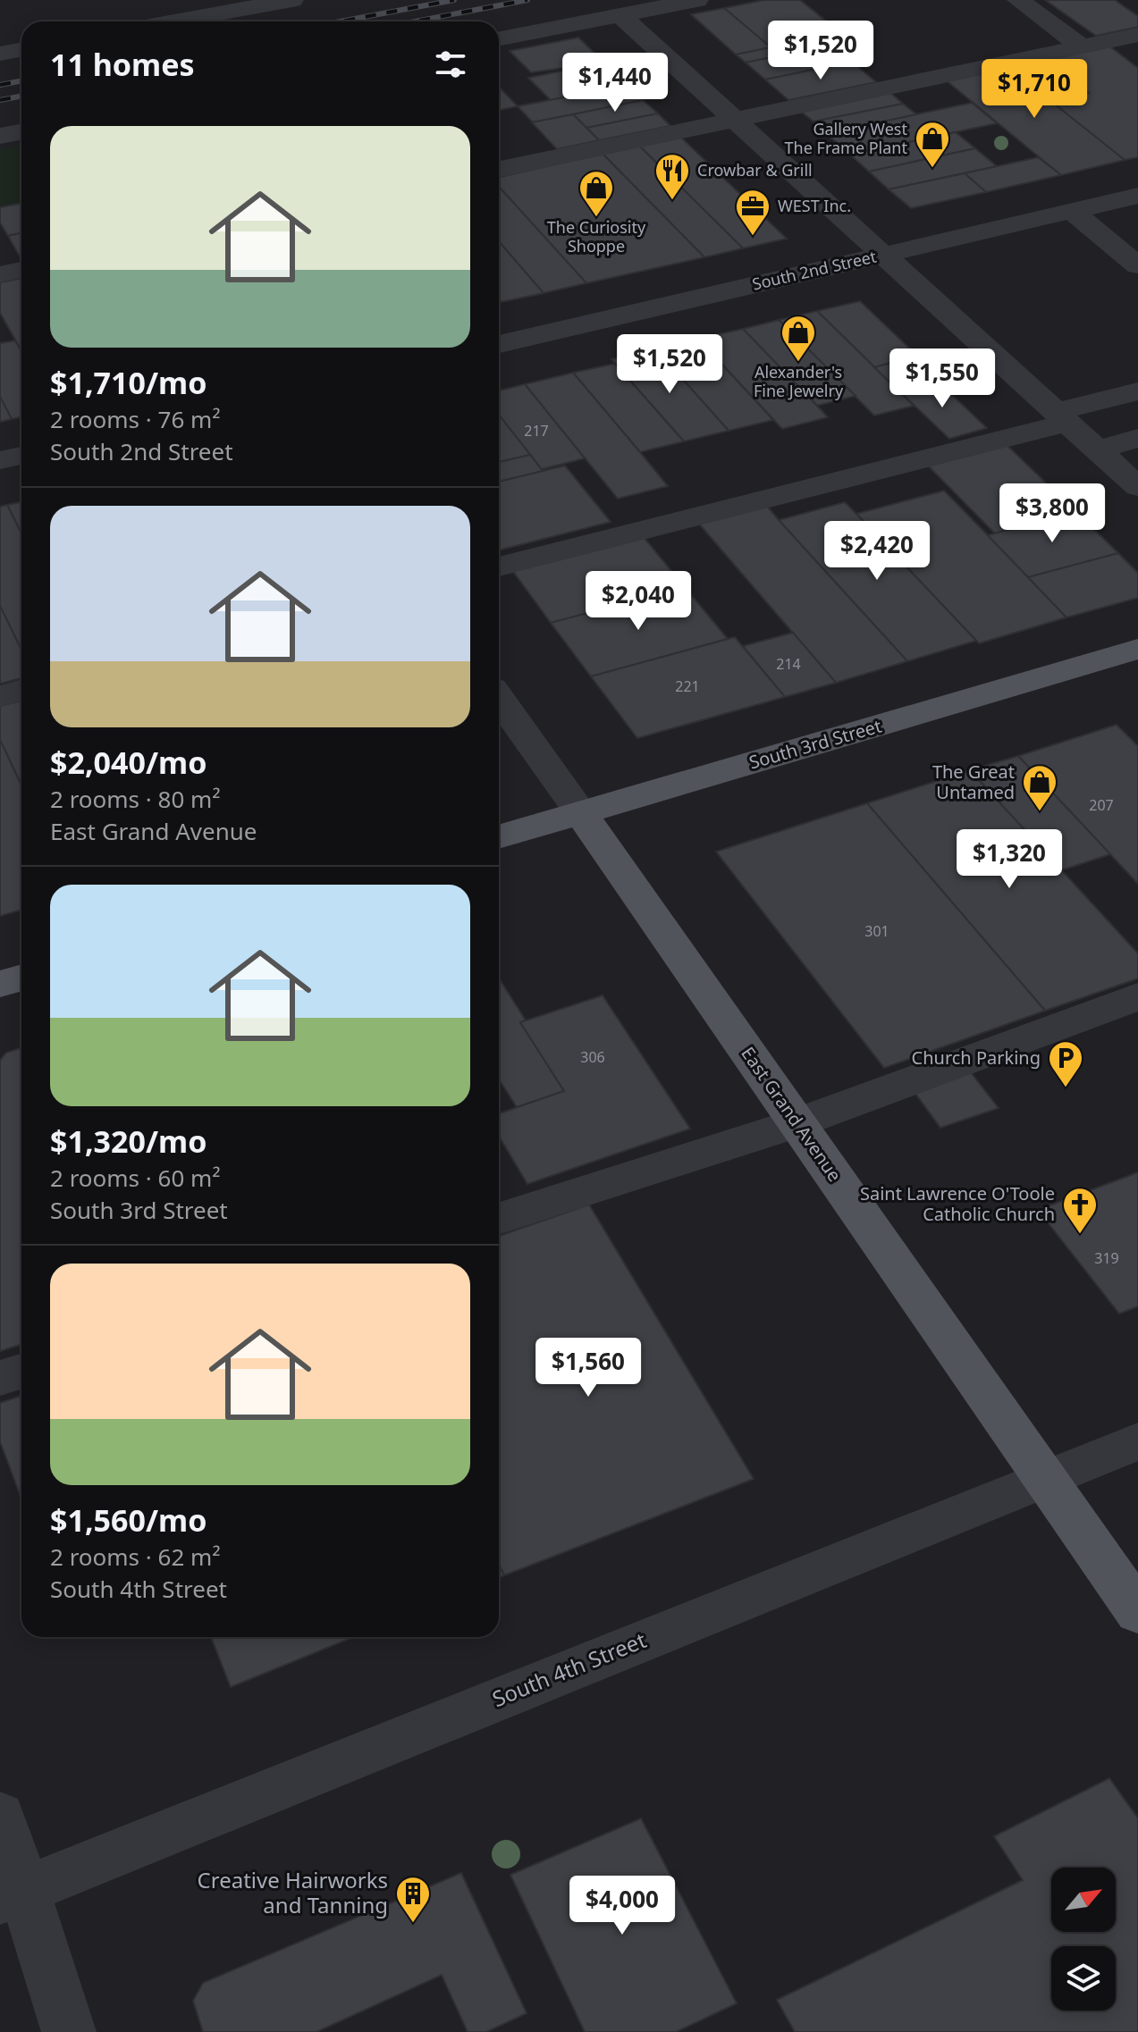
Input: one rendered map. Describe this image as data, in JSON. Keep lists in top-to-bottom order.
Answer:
{
  "streets": {
    "main road": ["South 3rd Street", "East Grand Avenue"],
    "street": ["South 2nd Street", "South 4th Street"]
  },
  "crossings": [
    ["South 3rd Street", "East Grand Avenue"],
    ["East Grand Avenue", "South 4th Street"]
  ],
  "places": {
    "shop": [
      "Gallery West The Frame Plant",
      "The Curiosity Shoppe",
      "Alexander's Fine Jewelry",
      "The Great Untamed"
    ],
    "restaurant": ["Crowbar & Grill"],
    "office": ["WEST Inc."],
    "parking": ["Church Parking"],
    "church": ["Saint Lawrence O'Toole Catholic Church"],
    "building": ["Creative Hairworks and Tanning"]
  },
  "house_numbers": [
    "217",
    "214",
    "221",
    "207",
    "301",
    "306",
    "319"
  ],
  "north": "top right",
  "page": {
    "price": [
      "$1,520",
      "$1,440",
      "$1,710",
      "$1,520",
      "$1,550",
      "$3,800",
      "$2,420",
      "$2,040",
      "$1,320",
      "$1,560",
      "$4,000"
    ],
    "heading": "11 homes",
    "list": [
      {
        "name": "$1,710/mo",
        "note": "2 rooms · 76 m² · South 2nd Street"
      },
      {
        "name": "$2,040/mo",
        "note": "2 rooms · 80 m² · East Grand Avenue"
      },
      {
        "name": "$1,320/mo",
        "note": "2 rooms · 60 m² · South 3rd Street"
      },
      {
        "name": "$1,560/mo",
        "note": "2 rooms · 62 m² · South 4th Street"
      }
    ]
  }
}
